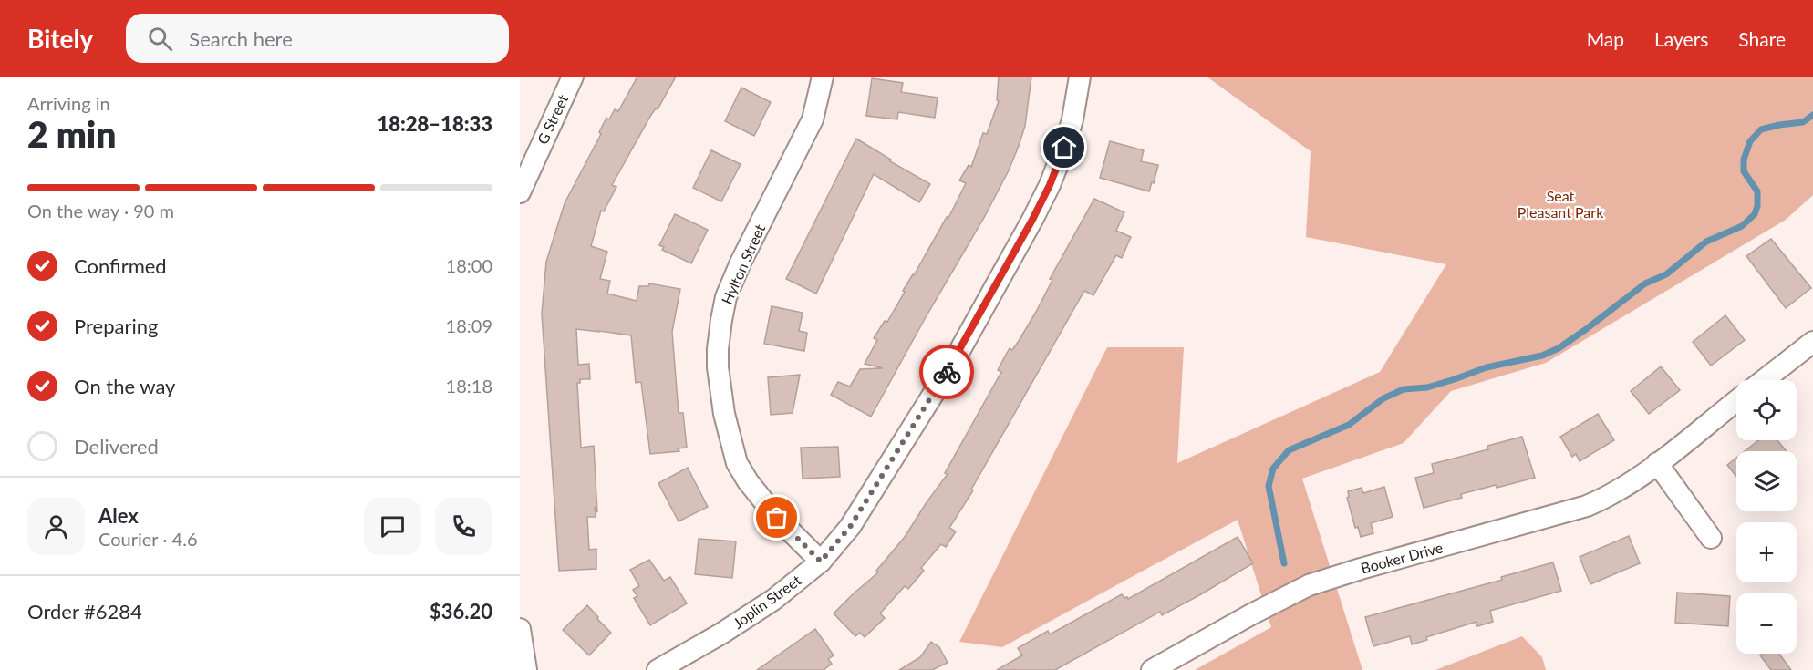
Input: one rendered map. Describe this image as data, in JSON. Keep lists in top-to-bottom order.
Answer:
{
  "streets": {
    "street": [
      "G Street",
      "Hylton Street",
      "Booker Drive",
      "Joplin Street"
    ]
  },
  "crossings": [
    ["Hylton Street", "Joplin Street"]
  ],
  "parks": ["Seat Pleasant Park"],
  "page": {
    "header": "Bitely",
    "search": "Search here",
    "nav": ["Map", "Layers", "Share"],
    "heading": ["2 min", "Arriving in", "18:28–18:33"],
    "panel": [
      "Alex",
      "Courier · 4.6",
      "Order #6284",
      "$36.20"
    ],
    "bar": "On the way · 90 m",
    "list": [
      ["Confirmed", "18:00"],
      ["Preparing", "18:09"],
      ["On the way", "18:18"],
      "Delivered"
    ],
    "map_buttons": ["+", "−"]
  }
}
